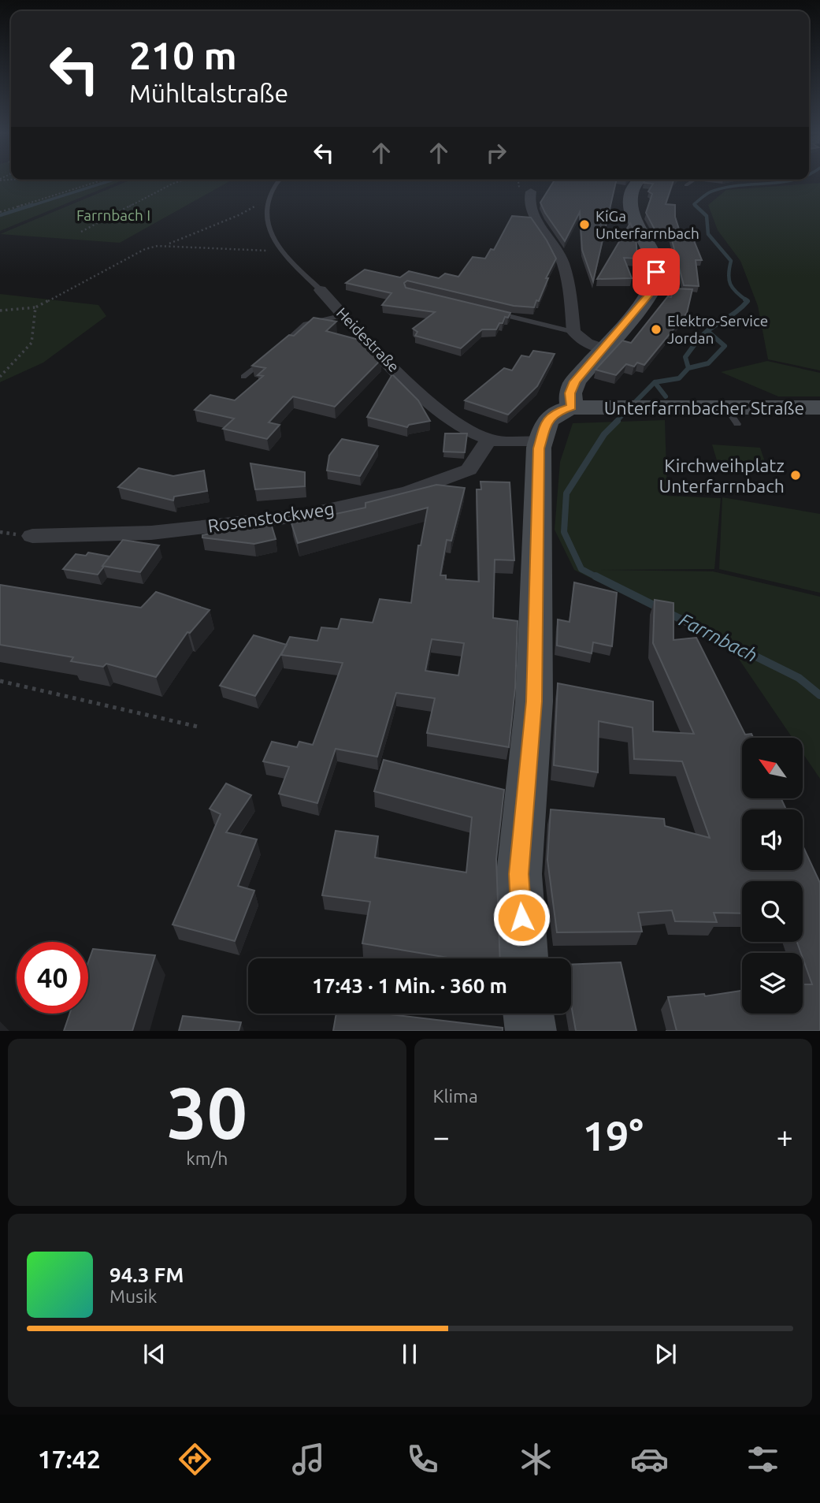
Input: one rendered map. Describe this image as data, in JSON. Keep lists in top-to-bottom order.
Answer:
{
  "streets": {
    "street": ["Heidestraße", "Unterfarrnbacher Straße", "Rosenstockweg"]
  },
  "crossings": [
    ["Heidestraße", "Unterfarrnbacher Straße"],
    ["Heidestraße", "Rosenstockweg"]
  ],
  "water": ["Farrnbach"],
  "parks": ["Farrnbach I"],
  "places": ["KiGa Unterfarrnbach", "Elektro-Service Jordan", "Kirchweihplatz Unterfarrnbach"],
  "north": "top left",
  "page": {
    "turn": ["210 m", "Mühltalstraße"],
    "limit": "40",
    "trip": "17:43 · 1 Min. · 360 m",
    "tile": [
      ["30", "km/h"],
      "Klima"
    ],
    "heat": ["−", "19°", "+"],
    "song": ["94.3 FM", "Musik"],
    "tabs": "17:42"
  }
}
